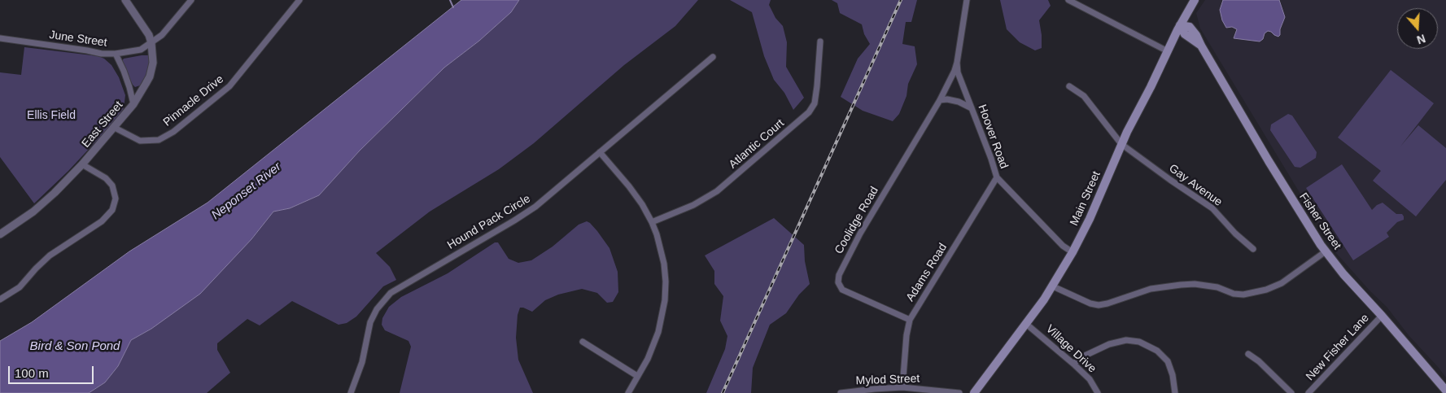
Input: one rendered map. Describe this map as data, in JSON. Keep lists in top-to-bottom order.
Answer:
{
  "streets": {
    "main road": ["Main Street", "Fisher Street"],
    "street": [
      "June Street",
      "Pinnacle Drive",
      "East Street",
      "Hoover Road",
      "Atlantic Court",
      "Gay Avenue",
      "Coolidge Road",
      "Hound Pack Circle",
      "Adams Road",
      "New Fisher Lane",
      "Village Drive",
      "Mylod Street"
    ]
  },
  "crossings": [
    ["June Street", "East Street"],
    ["Pinnacle Drive", "East Street"],
    ["Hoover Road", "Main Street"],
    ["Hoover Road", "Coolidge Road"],
    ["Hoover Road", "Adams Road"],
    ["Gay Avenue", "Main Street"],
    ["Main Street", "Fisher Street"],
    ["Main Street", "Village Drive"],
    ["Coolidge Road", "Adams Road"],
    ["Fisher Street", "New Fisher Lane"],
    ["Adams Road", "Mylod Street"]
  ],
  "water": ["Neponset River", "Bird & Son Pond"],
  "parks": ["Ellis Field"],
  "scale_bar": "100 m",
  "north": "bottom"
}
